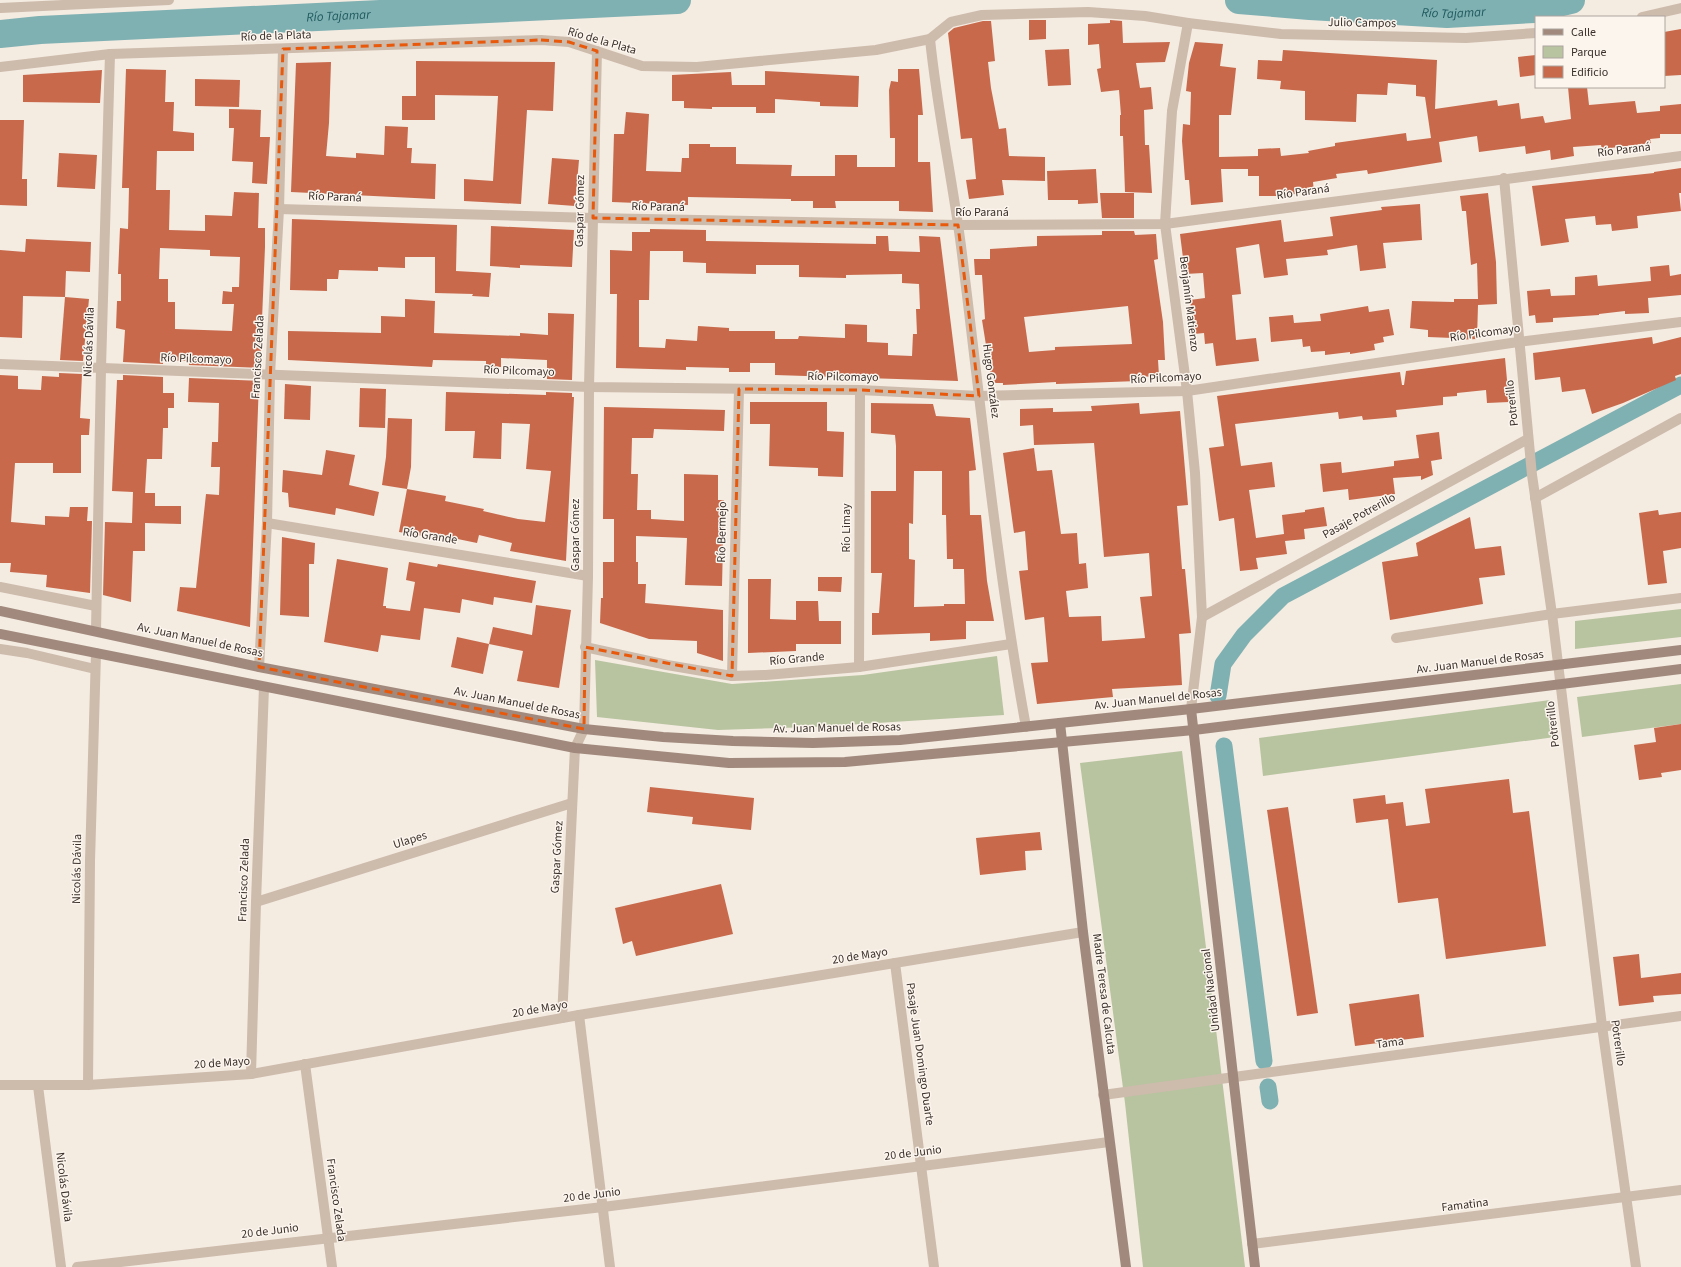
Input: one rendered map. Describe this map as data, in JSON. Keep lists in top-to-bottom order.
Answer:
{
  "streets": {
    "main road": ["Av. Juan Manuel de Rosas", "Unidad Nacional", "Madre Teresa de Calcuta"],
    "street": [
      "Julio Campos",
      "Río de la Plata",
      "Río Paraná",
      "Gaspar Gómez",
      "Benjamín Matienzo",
      "Río Pilcomayo",
      "Nicolás Dávila",
      "Francisco Zelada",
      "Hugo González",
      "Potrerillo",
      "Pasaje Potrerillo",
      "Río Limay",
      "Río Bermejo",
      "Río Grande",
      "Ulapes",
      "20 de Mayo",
      "Tama",
      "Pasaje Juan Domingo Duarte",
      "20 de Junio",
      "Famatina"
    ]
  },
  "crossings": [
    ["Julio Campos", "Río de la Plata"],
    ["Julio Campos", "Benjamín Matienzo"],
    ["Río de la Plata", "Gaspar Gómez"],
    ["Río de la Plata", "Benjamín Matienzo"],
    ["Río de la Plata", "Nicolás Dávila"],
    ["Río de la Plata", "Francisco Zelada"],
    ["Río de la Plata", "Hugo González"],
    ["Río Paraná", "Gaspar Gómez"],
    ["Río Paraná", "Benjamín Matienzo"],
    ["Río Paraná", "Francisco Zelada"],
    ["Río Paraná", "Hugo González"],
    ["Río Paraná", "Potrerillo"],
    ["Gaspar Gómez", "Río Pilcomayo"],
    ["Gaspar Gómez", "Río Grande"],
    ["Gaspar Gómez", "Av. Juan Manuel de Rosas"],
    ["Gaspar Gómez", "Ulapes"],
    ["Gaspar Gómez", "20 de Mayo"],
    ["Benjamín Matienzo", "Río Pilcomayo"],
    ["Benjamín Matienzo", "Pasaje Potrerillo"],
    ["Benjamín Matienzo", "Av. Juan Manuel de Rosas"],
    ["Benjamín Matienzo", "Unidad Nacional"],
    ["Río Pilcomayo", "Nicolás Dávila"],
    ["Río Pilcomayo", "Francisco Zelada"],
    ["Río Pilcomayo", "Hugo González"],
    ["Río Pilcomayo", "Potrerillo"],
    ["Río Pilcomayo", "Río Limay"],
    ["Río Pilcomayo", "Río Bermejo"],
    ["Nicolás Dávila", "Av. Juan Manuel de Rosas"],
    ["Nicolás Dávila", "20 de Mayo"],
    ["Francisco Zelada", "Río Grande"],
    ["Francisco Zelada", "Av. Juan Manuel de Rosas"],
    ["Francisco Zelada", "Ulapes"],
    ["Francisco Zelada", "20 de Mayo"],
    ["Francisco Zelada", "20 de Junio"],
    ["Hugo González", "Río Grande"],
    ["Hugo González", "Av. Juan Manuel de Rosas"],
    ["Potrerillo", "Pasaje Potrerillo"],
    ["Potrerillo", "Av. Juan Manuel de Rosas"],
    ["Potrerillo", "Tama"],
    ["Potrerillo", "Famatina"],
    ["Río Limay", "Río Grande"],
    ["Río Bermejo", "Río Grande"],
    ["Av. Juan Manuel de Rosas", "Unidad Nacional"],
    ["Av. Juan Manuel de Rosas", "Madre Teresa de Calcuta"],
    ["20 de Mayo", "Madre Teresa de Calcuta"],
    ["20 de Mayo", "Pasaje Juan Domingo Duarte"],
    ["Unidad Nacional", "Tama"],
    ["Unidad Nacional", "Famatina"],
    ["Madre Teresa de Calcuta", "Tama"],
    ["Madre Teresa de Calcuta", "20 de Junio"],
    ["Pasaje Juan Domingo Duarte", "20 de Junio"]
  ],
  "water": ["Río Tajamar"],
  "legend": ["Calle", "Parque", "Edificio"]
}
